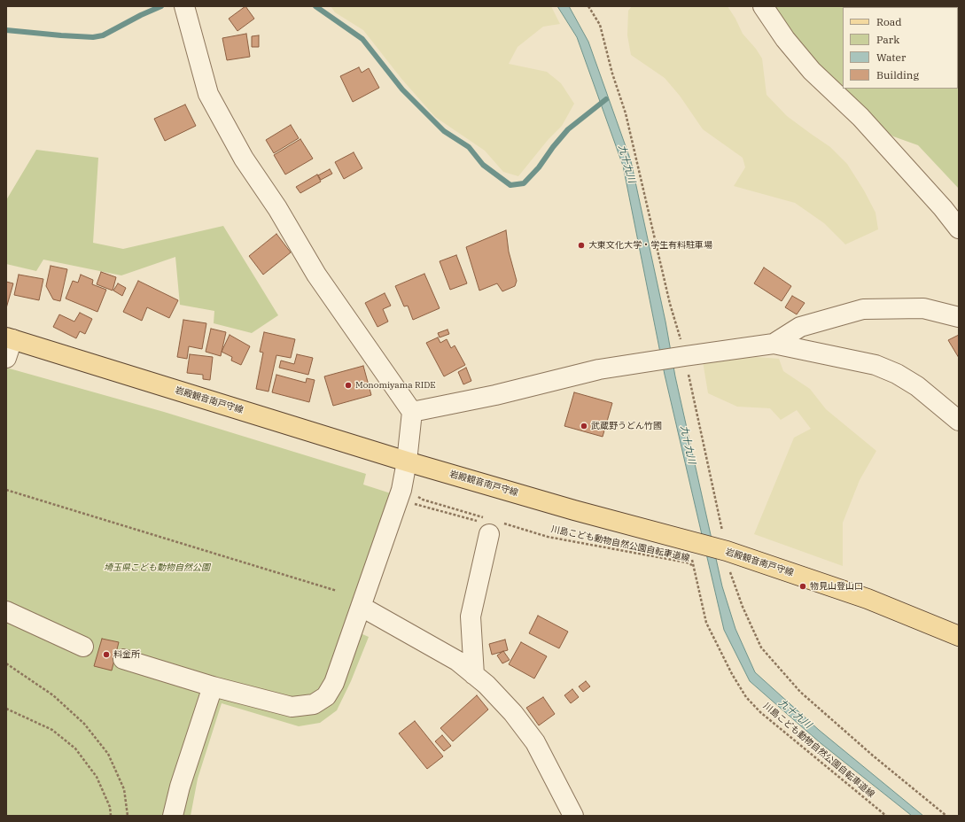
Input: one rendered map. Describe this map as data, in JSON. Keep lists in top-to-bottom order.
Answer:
{
  "streets": {
    "main road": ["岩殿観音南戸守線"],
    "path": ["川島こども動物自然公園自転車道線"]
  },
  "water": ["九十九川"],
  "parks": ["埼玉県こども動物自然公園"],
  "places": [
    "大東文化大学・学生有料駐車場",
    "Monomiyama RIDE",
    "武蔵野うどん竹國",
    "物見山登山口",
    "料金所"
  ],
  "legend": [
    "Road",
    "Park",
    "Water",
    "Building"
  ]
}
